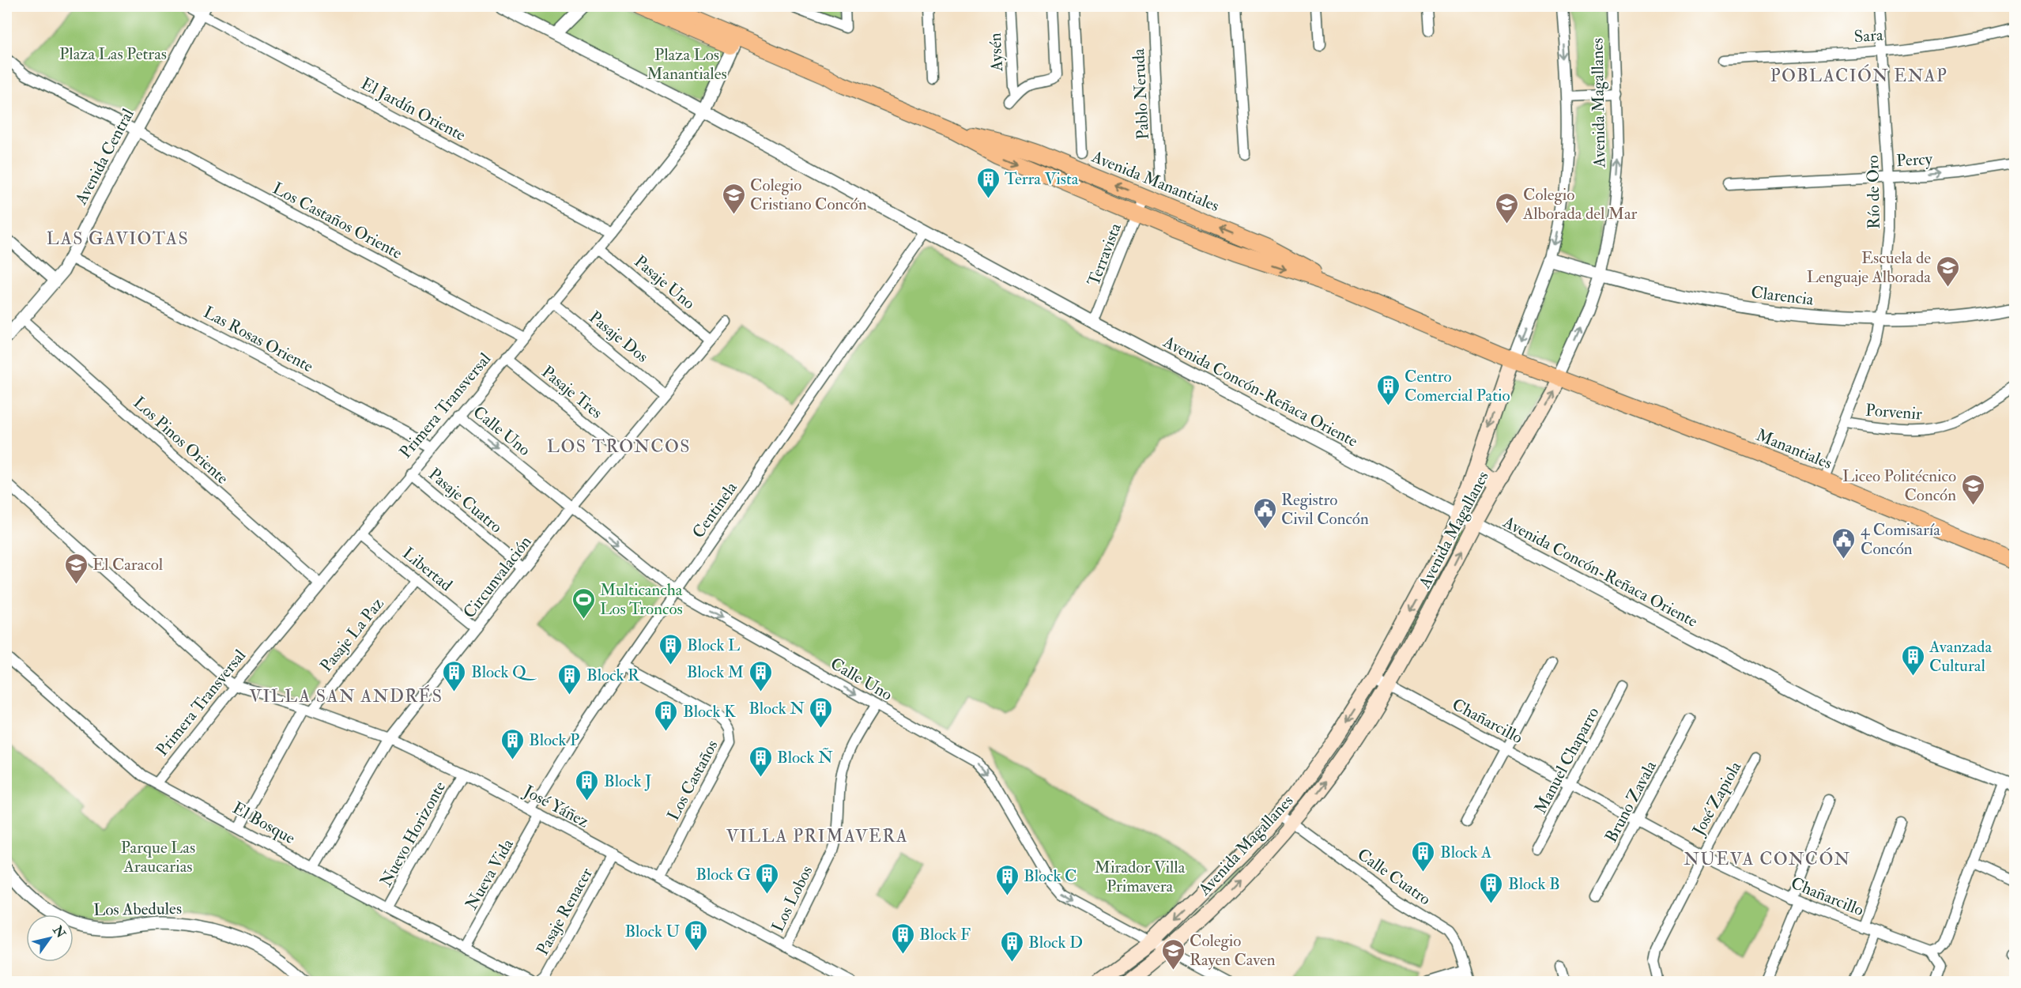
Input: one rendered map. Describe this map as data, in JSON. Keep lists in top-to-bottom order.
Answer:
{
  "streets": {
    "main road": ["Avenida Magallanes", "Avenida Manantiales", "Manantiales"],
    "street": [
      "Sara",
      "Aysén",
      "Pablo Neruda",
      "El Jardín Oriente",
      "Avenida Central",
      "Percy",
      "Río de Oro",
      "Los Castaños Oriente",
      "Terravista",
      "Pasaje Uno",
      "Clarencia",
      "Pasaje Dos",
      "Las Rosas Oriente",
      "Avenida Concón-Reñaca Oriente",
      "Pasaje Tres",
      "Primera Transversal",
      "Porvenir",
      "Calle Uno",
      "Los Pinos Oriente",
      "Pasaje Cuatro",
      "Centinela",
      "Libertad",
      "Circunvalación",
      "Pasaje La Paz",
      "Chañarcillo",
      "Manuel Chaparro",
      "Los Castaños",
      "José Zapiola",
      "Bruno Zavala",
      "José Yáñez",
      "El Bosque",
      "Nuevo Horizonte",
      "Nueva Vida",
      "Calle Cuatro",
      "Los Lobos",
      "Los Abedules",
      "Pasaje Renacer"
    ]
  },
  "crossings": [
    ["Sara", "Río de Oro"],
    ["Avenida Magallanes", "Avenida Manantiales"],
    ["Avenida Magallanes", "Clarencia"],
    ["Avenida Magallanes", "Avenida Concón-Reñaca Oriente"],
    ["Avenida Magallanes", "Calle Uno"],
    ["Avenida Magallanes", "Manantiales"],
    ["Avenida Magallanes", "Chañarcillo"],
    ["Avenida Magallanes", "Calle Cuatro"],
    ["El Jardín Oriente", "Avenida Central"],
    ["El Jardín Oriente", "Primera Transversal"],
    ["Avenida Central", "Los Castaños Oriente"],
    ["Avenida Central", "Las Rosas Oriente"],
    ["Avenida Central", "Los Pinos Oriente"],
    ["Percy", "Río de Oro"],
    ["Avenida Manantiales", "Terravista"],
    ["Avenida Manantiales", "Primera Transversal"],
    ["Avenida Manantiales", "Manantiales"],
    ["Río de Oro", "Clarencia"],
    ["Río de Oro", "Porvenir"],
    ["Río de Oro", "Manantiales"],
    ["Los Castaños Oriente", "Primera Transversal"],
    ["Terravista", "Avenida Concón-Reñaca Oriente"],
    ["Pasaje Uno", "Primera Transversal"],
    ["Pasaje Uno", "Circunvalación"],
    ["Pasaje Dos", "Primera Transversal"],
    ["Pasaje Dos", "Circunvalación"],
    ["Las Rosas Oriente", "Primera Transversal"],
    ["Avenida Concón-Reñaca Oriente", "Primera Transversal"],
    ["Avenida Concón-Reñaca Oriente", "Centinela"],
    ["Pasaje Tres", "Primera Transversal"],
    ["Pasaje Tres", "Circunvalación"],
    ["Primera Transversal", "Calle Uno"],
    ["Primera Transversal", "Los Pinos Oriente"],
    ["Primera Transversal", "Pasaje Cuatro"],
    ["Primera Transversal", "Libertad"],
    ["Primera Transversal", "José Yáñez"],
    ["Primera Transversal", "El Bosque"],
    ["Calle Uno", "Centinela"],
    ["Calle Uno", "Circunvalación"],
    ["Calle Uno", "Los Lobos"],
    ["Pasaje Cuatro", "Circunvalación"],
    ["Centinela", "Los Castaños"],
    ["Centinela", "José Yáñez"],
    ["Centinela", "Nueva Vida"],
    ["Libertad", "Circunvalación"],
    ["Libertad", "Pasaje La Paz"],
    ["Circunvalación", "José Yáñez"],
    ["Circunvalación", "El Bosque"],
    ["Pasaje La Paz", "José Yáñez"],
    ["Pasaje La Paz", "El Bosque"],
    ["Chañarcillo", "Manuel Chaparro"],
    ["Chañarcillo", "José Zapiola"],
    ["Chañarcillo", "Bruno Zavala"],
    ["Los Castaños", "José Yáñez"],
    ["José Yáñez", "Nuevo Horizonte"],
    ["José Yáñez", "Nueva Vida"],
    ["José Yáñez", "Los Lobos"],
    ["José Yáñez", "Pasaje Renacer"],
    ["El Bosque", "Nuevo Horizonte"],
    ["El Bosque", "Nueva Vida"]
  ],
  "one_way": ["Percy", "Calle Uno"],
  "districts": [
    "POBLACIÓN ENAP",
    "LAS GAVIOTAS",
    "LOS TRONCOS",
    "VILLA SAN ANDRÉS",
    "VILLA PRIMAVERA",
    "NUEVA CONCÓN"
  ],
  "parks": [
    "Plaza Las Petras",
    "Plaza Los Manantiales",
    "Parque Las Araucarias",
    "Mirador Villa Primavera"
  ],
  "places": {
    "building": [
      "Terra Vista",
      "Centro Comercial Patio",
      "Block L",
      "Avanzada Cultural",
      "Block Q",
      "Block M",
      "Block R",
      "Block N",
      "Block K",
      "Block P",
      "Block Ñ",
      "Block J",
      "Block A",
      "Block G",
      "Block C",
      "Block B",
      "Block U",
      "Block F",
      "Block D"
    ],
    "school or university": [
      "Colegio Cristiano Concón",
      "Colegio Alborada del Mar",
      "Escuela de Lenguaje Alborada",
      "Liceo Politécnico Concón",
      "El Caracol",
      "Colegio Rayen Caven"
    ],
    "public building": ["Registro Civil Concón", "4 Comisaría Concón"],
    "sports": ["Multicancha Los Troncos"]
  },
  "north": "top right"
}
